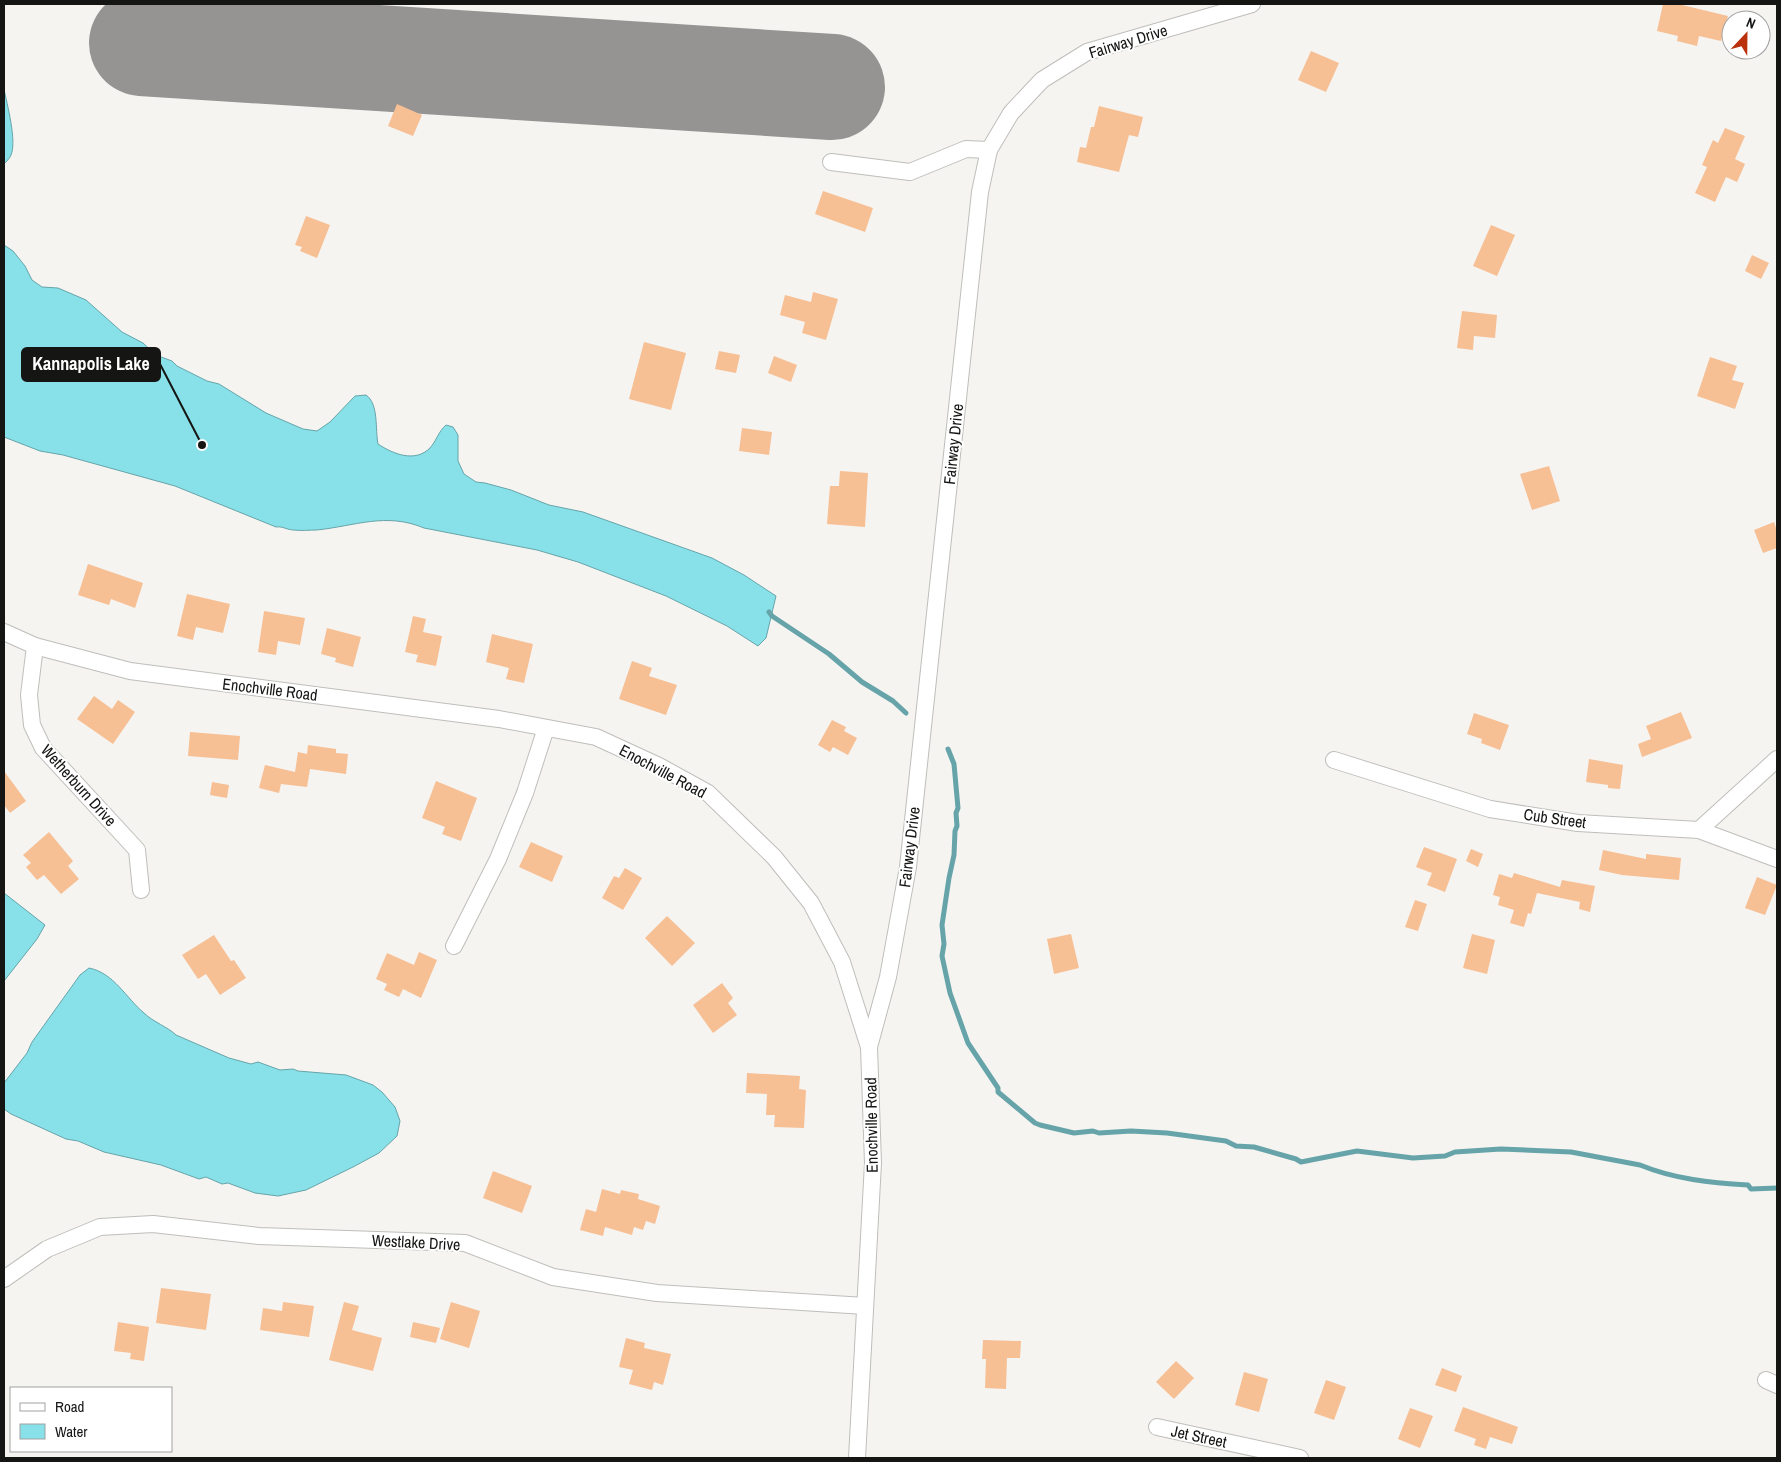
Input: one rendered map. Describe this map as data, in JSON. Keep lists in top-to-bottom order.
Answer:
{
  "streets": {
    "street": [
      "Fairway Drive",
      "Enochville Road",
      "Wetherburn Drive",
      "Cub Street",
      "Westlake Drive",
      "Jet Street"
    ]
  },
  "crossings": [
    ["Fairway Drive", "Enochville Road"],
    ["Enochville Road", "Wetherburn Drive"],
    ["Enochville Road", "Westlake Drive"]
  ],
  "places": ["Kannapolis Lake"],
  "legend": ["Road", "Water"],
  "north": "top"
}
